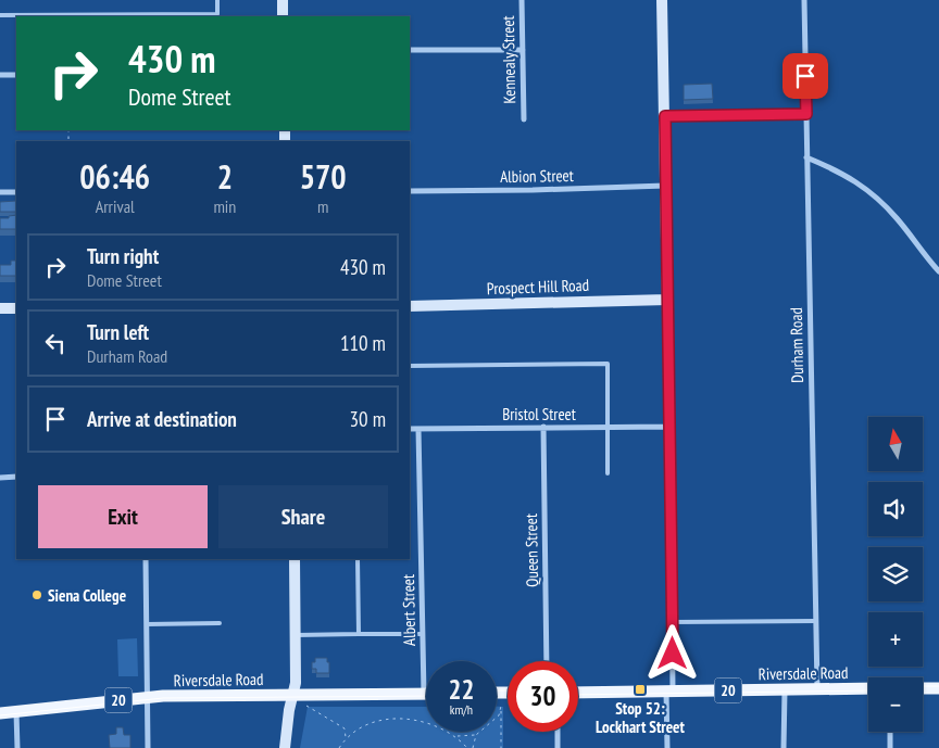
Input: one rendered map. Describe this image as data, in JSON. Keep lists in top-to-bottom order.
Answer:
{
  "streets": {
    "main road": ["Riversdale Road", "20"],
    "street": [
      "Kennealy Street",
      "Albion Street",
      "Prospect Hill Road",
      "Durham Road",
      "Bristol Street",
      "Queen Street",
      "Albert Street"
    ]
  },
  "crossings": [
    ["Durham Road", "Riversdale Road"],
    ["Bristol Street", "Queen Street"],
    ["Bristol Street", "Albert Street"],
    ["Albert Street", "Riversdale Road"]
  ],
  "places": {
    "other": ["Siena College"],
    "transit": ["Stop 52: Lockhart Street"]
  },
  "north": "top",
  "page": {
    "turn": ["430 m", "Dome Street"],
    "eta": [
      "06:46",
      "Arrival",
      "2",
      "min",
      "570",
      "m"
    ],
    "list": [
      {
        "name": "Turn right",
        "note": "Dome Street",
        "value": "430 m"
      },
      {
        "name": "Turn left",
        "note": "Durham Road",
        "value": "110 m"
      },
      {
        "name": "Arrive at destination",
        "value": "30 m"
      }
    ],
    "map_buttons": ["+", "−"],
    "buttons": ["Exit", "Share"],
    "speed": "22 km/h",
    "limit": "30"
  }
}
